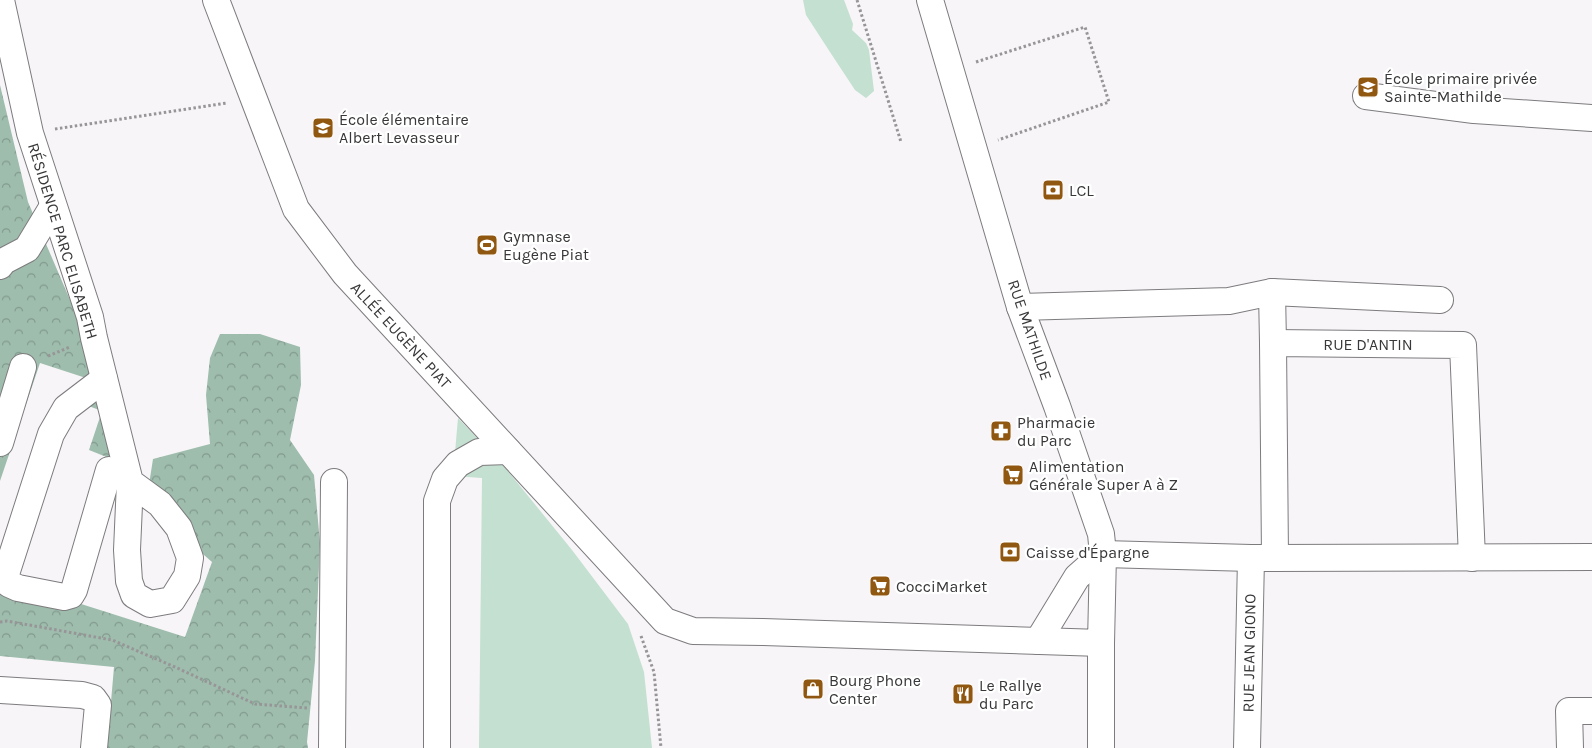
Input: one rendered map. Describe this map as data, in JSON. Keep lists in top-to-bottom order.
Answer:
{
  "streets": {
    "street": [
      "RÉSIDENCE PARC ELISABETH",
      "RUE MATHILDE",
      "ALLÉE EUGÈNE PIAT",
      "RUE D'ANTIN",
      "RUE JEAN GIONO"
    ]
  },
  "places": {
    "school or university": ["École primaire privée Sainte-Mathilde", "École élémentaire Albert Levasseur"],
    "bank": ["LCL", "Caisse d'Épargne"],
    "sports": ["Gymnase Eugène Piat"],
    "pharmacy": ["Pharmacie du Parc"],
    "supermarket": ["Alimentation Générale Super A à Z", "CocciMarket"],
    "shop": ["Bourg Phone Center"],
    "restaurant": ["Le Rallye du Parc"]
  }
}
